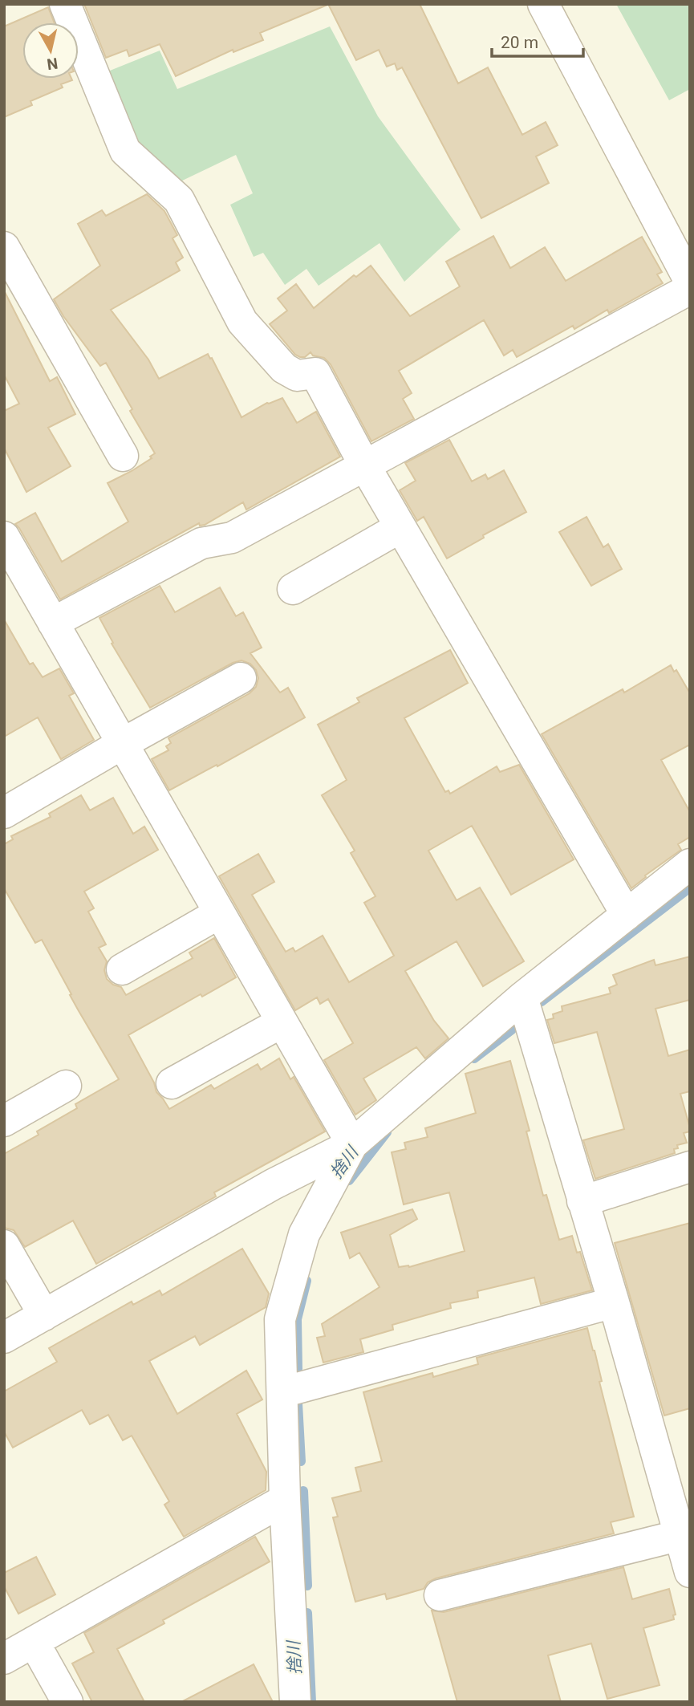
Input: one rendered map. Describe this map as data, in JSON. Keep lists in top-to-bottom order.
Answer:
{
  "water": ["捨川"],
  "scale_bar": "20 m",
  "north": "bottom"
}
